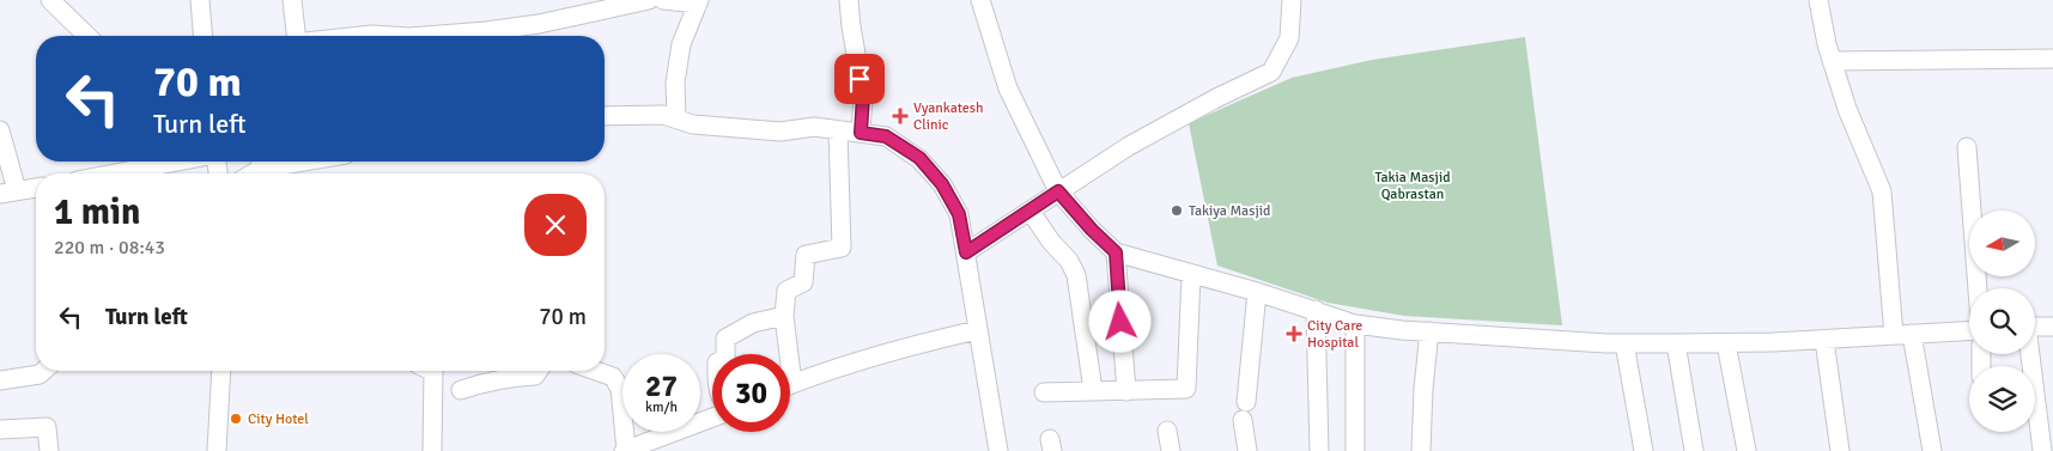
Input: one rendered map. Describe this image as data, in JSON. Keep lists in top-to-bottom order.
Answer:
{
  "parks": ["Takia Masjid Qabrastan"],
  "places": {
    "health": ["Vyankatesh Clinic", "City Care Hospital"],
    "other": ["Takiya Masjid", "City Hotel"]
  },
  "north": "left",
  "page": {
    "turn": ["70 m", "Turn left"],
    "heading": ["1 min", "220 m · 08:43"],
    "list": [
      {
        "name": "Turn left",
        "value": "70 m"
      }
    ],
    "speed": "27 km/h",
    "limit": "30"
  }
}
